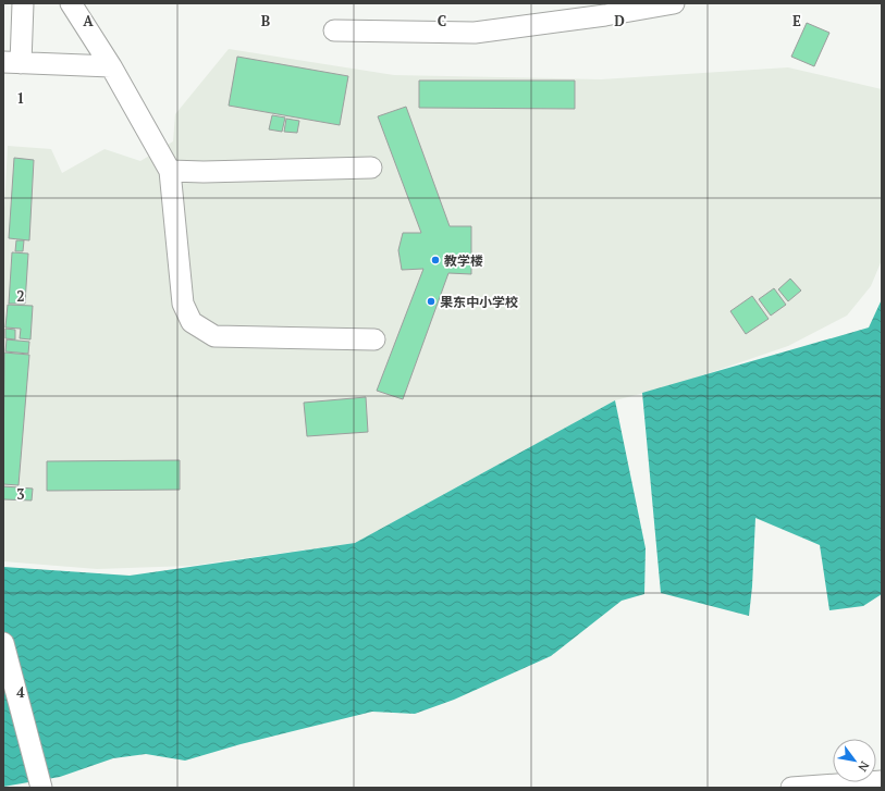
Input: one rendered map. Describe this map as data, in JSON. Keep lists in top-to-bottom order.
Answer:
{
  "places": ["教学楼", "果东中小学校"],
  "north": "bottom right",
  "grid": {
    "columns": [
      "A",
      "B",
      "C",
      "D",
      "E"
    ],
    "rows": [
      "1",
      "2",
      "3",
      "4"
    ]
  }
}
